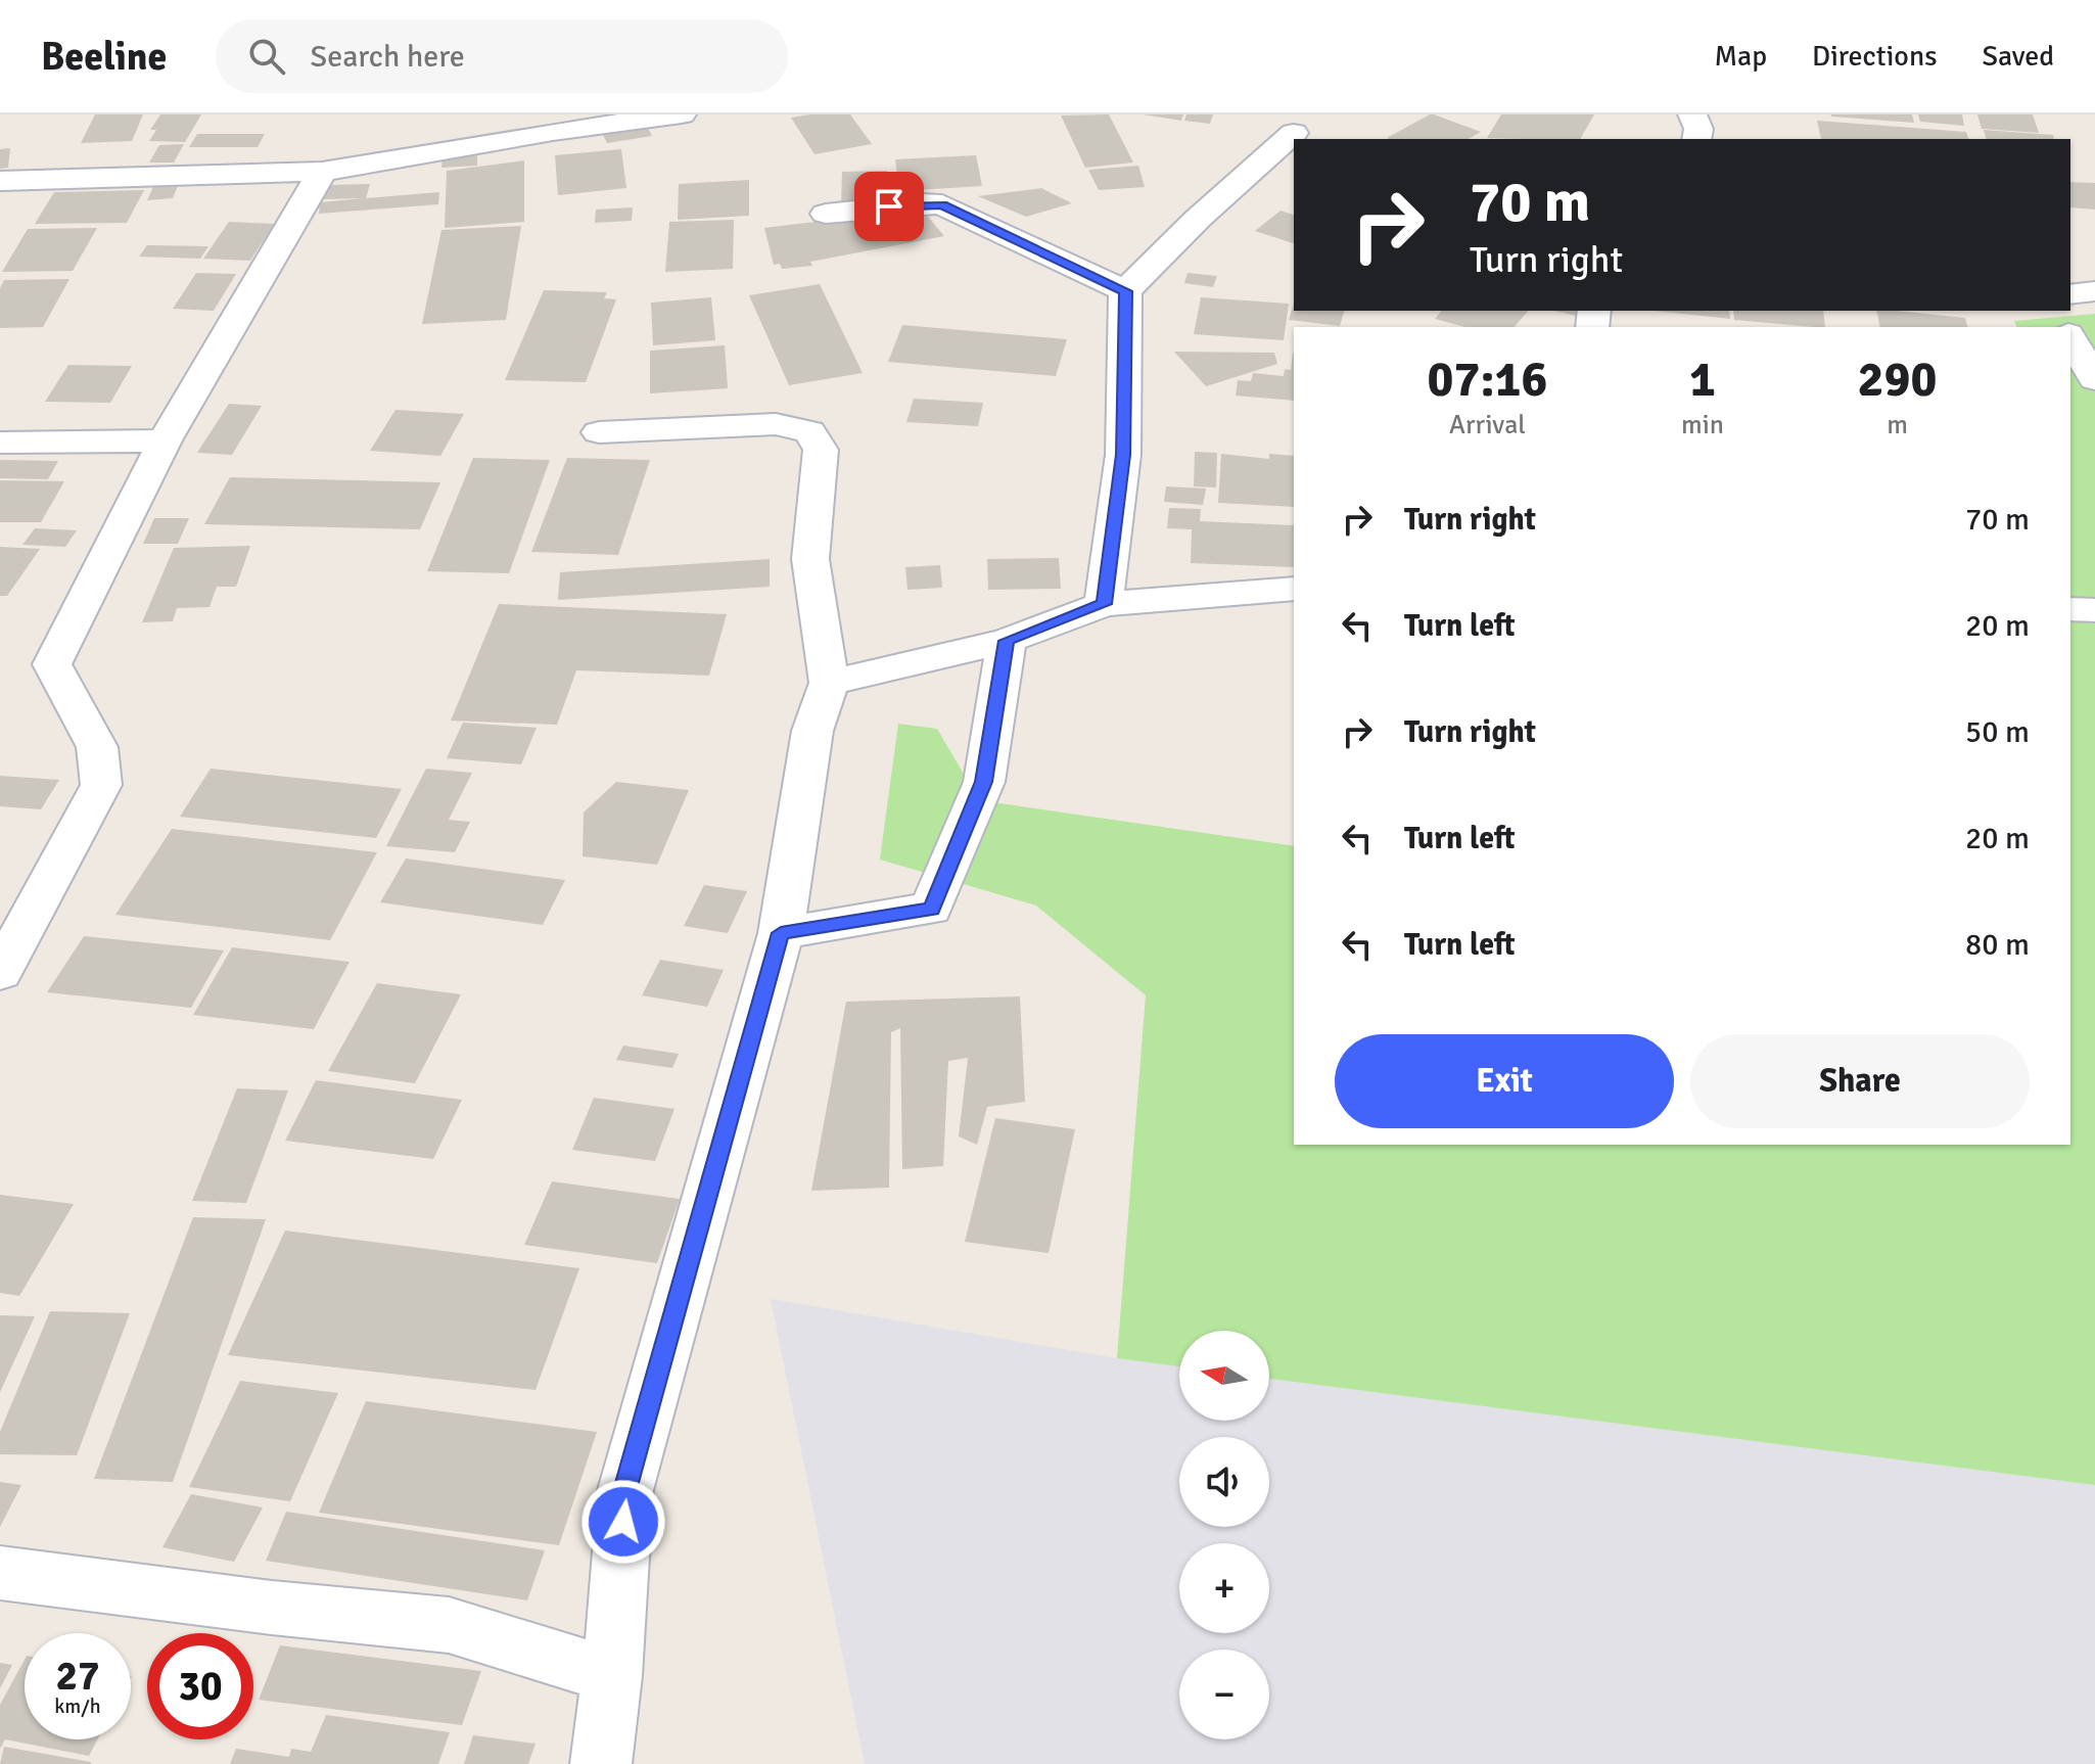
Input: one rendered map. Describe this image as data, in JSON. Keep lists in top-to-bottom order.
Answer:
{
  "north": "left",
  "page": {
    "header": "Beeline",
    "search": "Search here",
    "nav": ["Map", "Directions", "Saved"],
    "turn": ["70 m", "Turn right"],
    "eta": [
      "07:16",
      "Arrival",
      "1",
      "min",
      "290",
      "m"
    ],
    "list": [
      {
        "name": "Turn right",
        "value": "70 m"
      },
      {
        "name": "Turn left",
        "value": "20 m"
      },
      {
        "name": "Turn right",
        "value": "50 m"
      },
      {
        "name": "Turn left",
        "value": "20 m"
      },
      {
        "name": "Turn left",
        "value": "80 m"
      }
    ],
    "buttons": ["Exit", "Share"],
    "map_buttons": ["+", "−"],
    "speed": "27 km/h",
    "limit": "30"
  }
}
